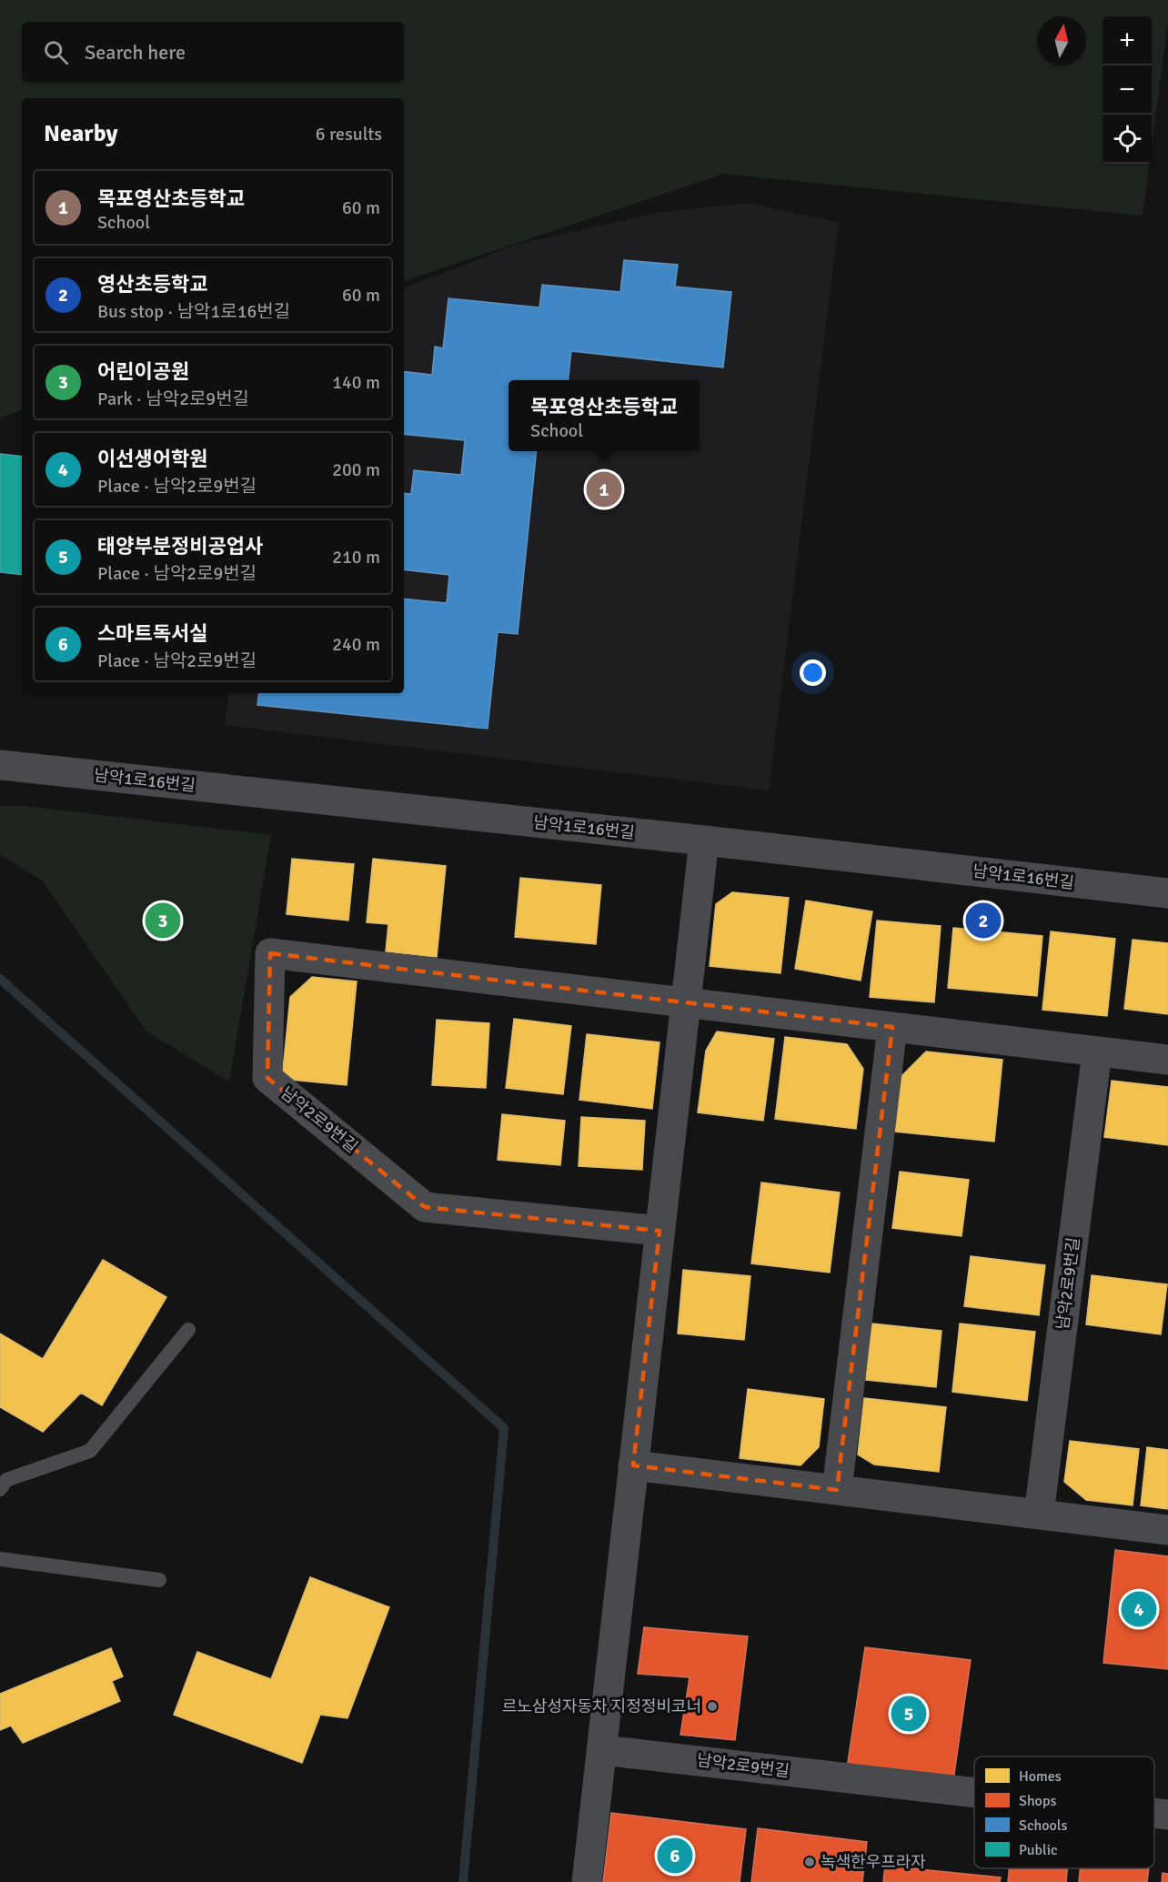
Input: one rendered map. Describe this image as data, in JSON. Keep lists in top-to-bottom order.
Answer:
{
  "streets": {
    "street": ["남악1로16번길", "남악2로9번길"]
  },
  "places": ["르노삼성자동차 지정정비코너", "녹색한우프라자"],
  "legend": [
    "Homes",
    "Shops",
    "Schools",
    "Public"
  ],
  "north": "top",
  "page": {
    "map_buttons": ["+", "−"],
    "search": "Search here",
    "heading": ["Nearby", "6 results"],
    "list": [
      {
        "mark": "1",
        "name": "목포영산초등학교",
        "note": "School",
        "value": "60 m"
      },
      {
        "mark": "2",
        "name": "영산초등학교",
        "note": "Bus stop · 남악1로16번길",
        "value": "60 m"
      },
      {
        "mark": "3",
        "name": "어린이공원",
        "note": "Park · 남악2로9번길",
        "value": "140 m"
      },
      {
        "mark": "4",
        "name": "이선생어학원",
        "note": "Place · 남악2로9번길",
        "value": "200 m"
      },
      {
        "mark": "5",
        "name": "태양부분정비공업사",
        "note": "Place · 남악2로9번길",
        "value": "210 m"
      },
      {
        "mark": "6",
        "name": "스마트독서실",
        "note": "Place · 남악2로9번길",
        "value": "240 m"
      }
    ],
    "popup": ["목포영산초등학교", "School"],
    "pins": [
      "1",
      "2",
      "3",
      "4",
      "5",
      "6"
    ]
  }
}
